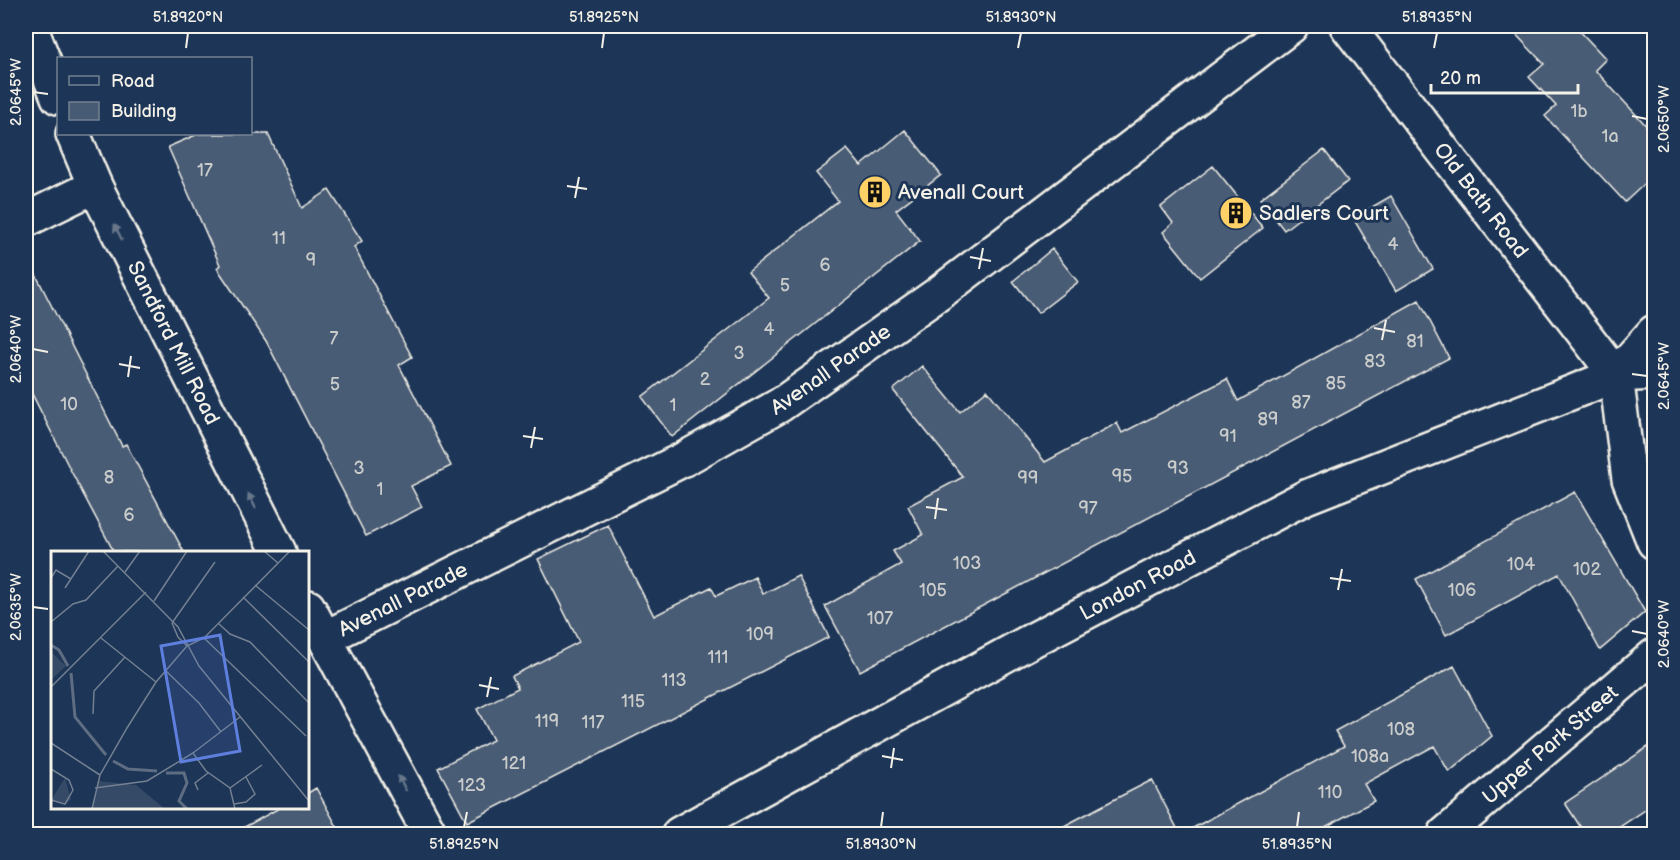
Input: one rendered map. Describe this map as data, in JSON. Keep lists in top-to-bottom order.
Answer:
{
  "streets": {
    "main road": [
      "Old Bath Road",
      "Sandford Mill Road",
      "Avenall Parade",
      "London Road",
      "Upper Park Street"
    ]
  },
  "crossings": [
    ["Old Bath Road", "London Road"]
  ],
  "one_way": ["Sandford Mill Road"],
  "places": {
    "building": ["Avenall Court", "Sadlers Court"]
  },
  "house_numbers": [
    "1b",
    "1a",
    "17",
    "11",
    "4",
    "9",
    "6",
    "5",
    "4",
    "7",
    "81",
    "3",
    "83",
    "2",
    "85",
    "5",
    "87",
    "10",
    "1",
    "89",
    "91",
    "3",
    "93",
    "95",
    "8",
    "99",
    "1",
    "97",
    "6",
    "103",
    "104",
    "102",
    "105",
    "106",
    "107",
    "109",
    "111",
    "113",
    "115",
    "119",
    "117",
    "108",
    "108a",
    "121",
    "123",
    "110"
  ],
  "legend": ["Road", "Building"],
  "scale_bar": "20 m",
  "coordinates": [
    "51.8920°N",
    "51.8925°N",
    "51.8930°N",
    "51.8935°N",
    "2.0645°W",
    "2.0650°W",
    "2.0640°W",
    "2.0635°W"
  ]
}
